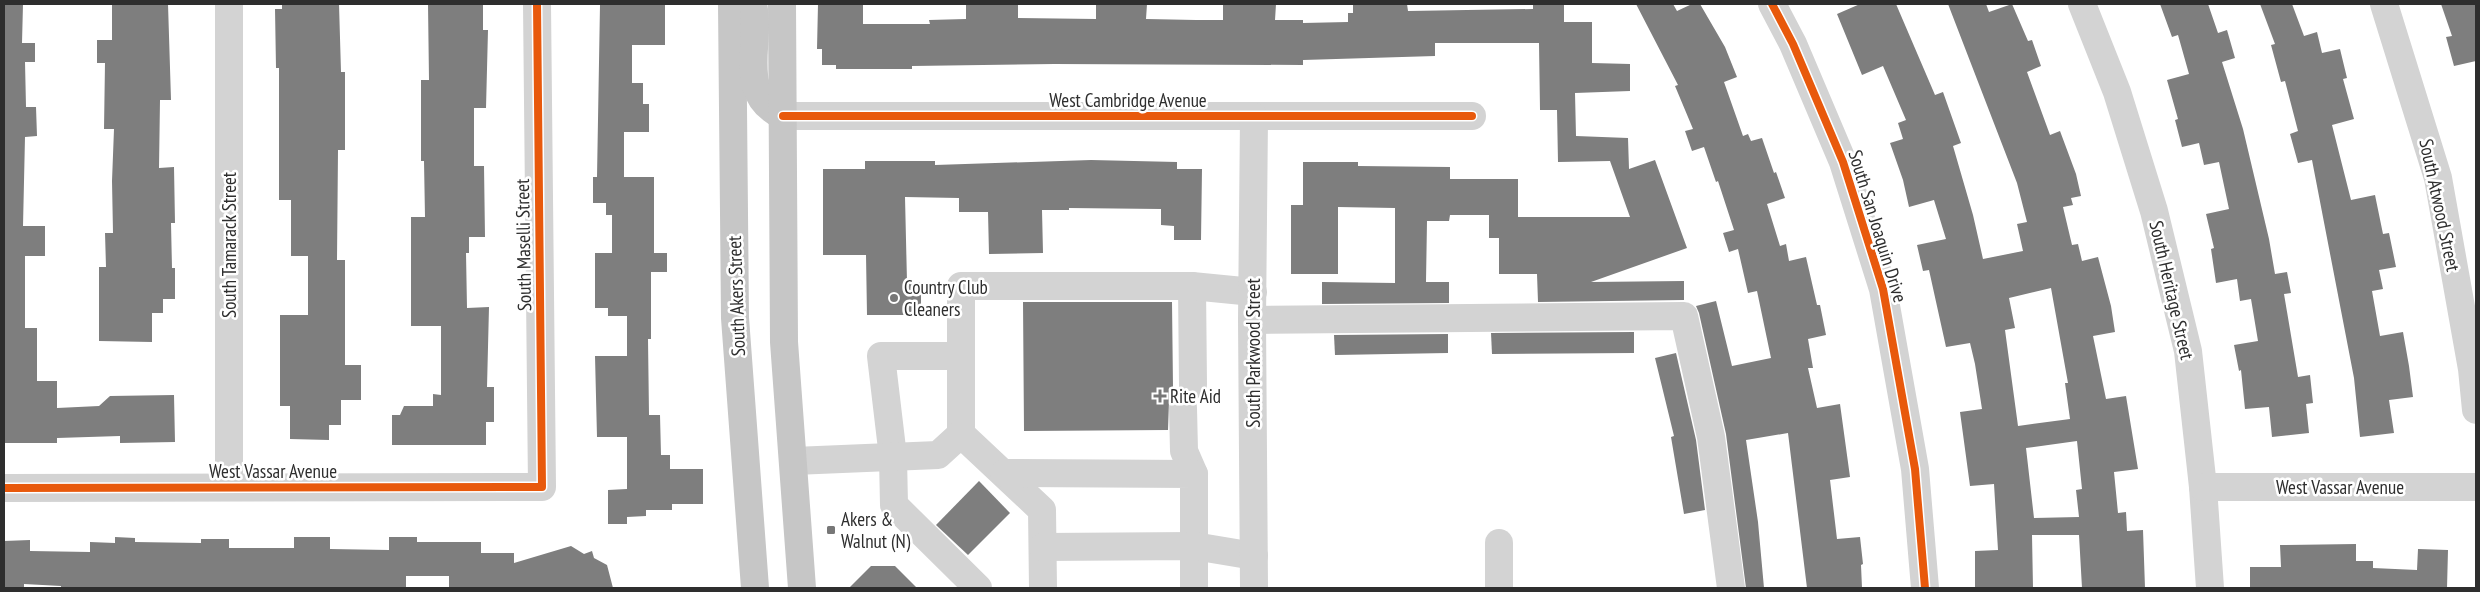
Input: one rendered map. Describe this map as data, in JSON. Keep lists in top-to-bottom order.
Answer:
{
  "streets": {
    "main road": ["South Akers Street"],
    "street": [
      "West Cambridge Avenue",
      "South Atwood Street",
      "South San Joaquin Drive",
      "South Tamarack Street",
      "South Maselli Street",
      "South Heritage Street",
      "South Parkwood Street",
      "West Vassar Avenue"
    ]
  },
  "crossings": [
    ["West Cambridge Avenue", "South Parkwood Street"],
    ["South Tamarack Street", "West Vassar Avenue"],
    ["South Maselli Street", "West Vassar Avenue"],
    ["South Heritage Street", "West Vassar Avenue"]
  ],
  "places": {
    "other": ["Country Club Cleaners"],
    "health": ["Rite Aid"],
    "transit": ["Akers & Walnut (N)"]
  }
}
